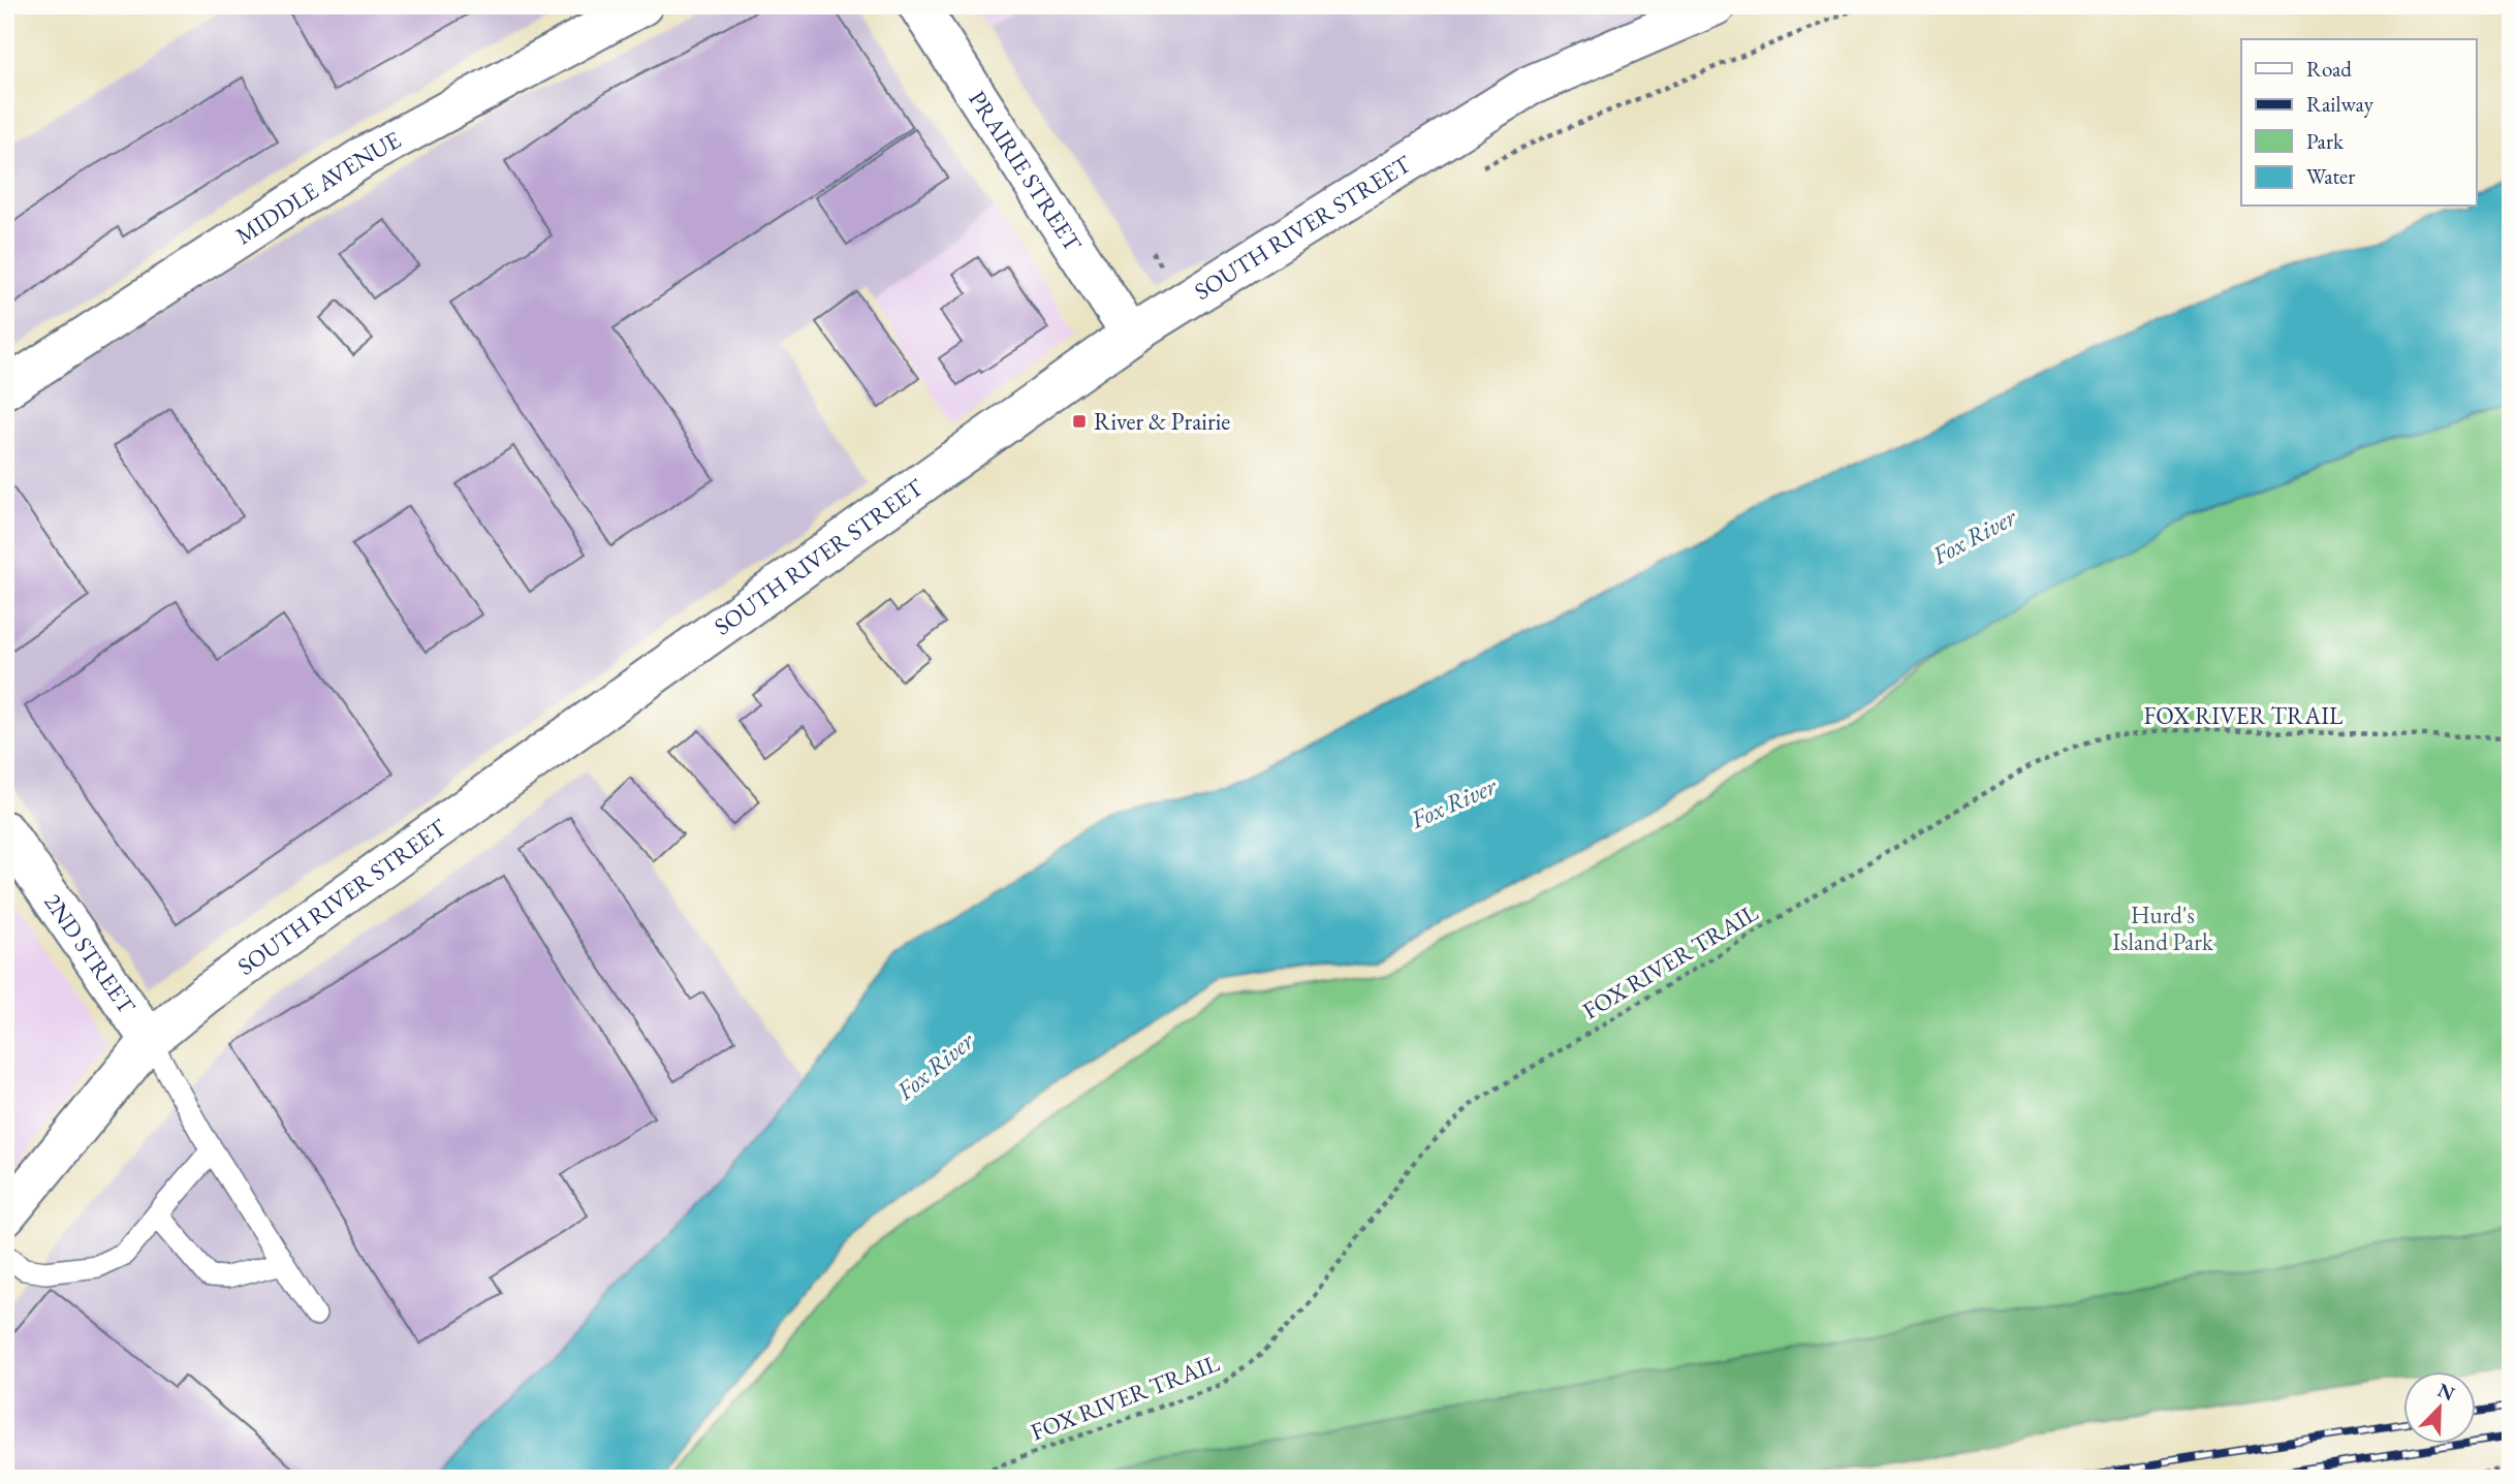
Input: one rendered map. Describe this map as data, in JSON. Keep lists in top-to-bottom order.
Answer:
{
  "streets": {
    "street": [
      "PRAIRIE STREET",
      "MIDDLE AVENUE",
      "SOUTH RIVER STREET",
      "2ND STREET"
    ],
    "path": ["FOX RIVER TRAIL"]
  },
  "crossings": [
    ["PRAIRIE STREET", "SOUTH RIVER STREET"],
    ["SOUTH RIVER STREET", "2ND STREET"]
  ],
  "water": ["Fox River"],
  "parks": ["Hurd's Island Park"],
  "places": {
    "transit": ["River & Prairie"]
  },
  "legend": [
    "Road",
    "Railway",
    "Park",
    "Water"
  ],
  "north": "top right"
}
